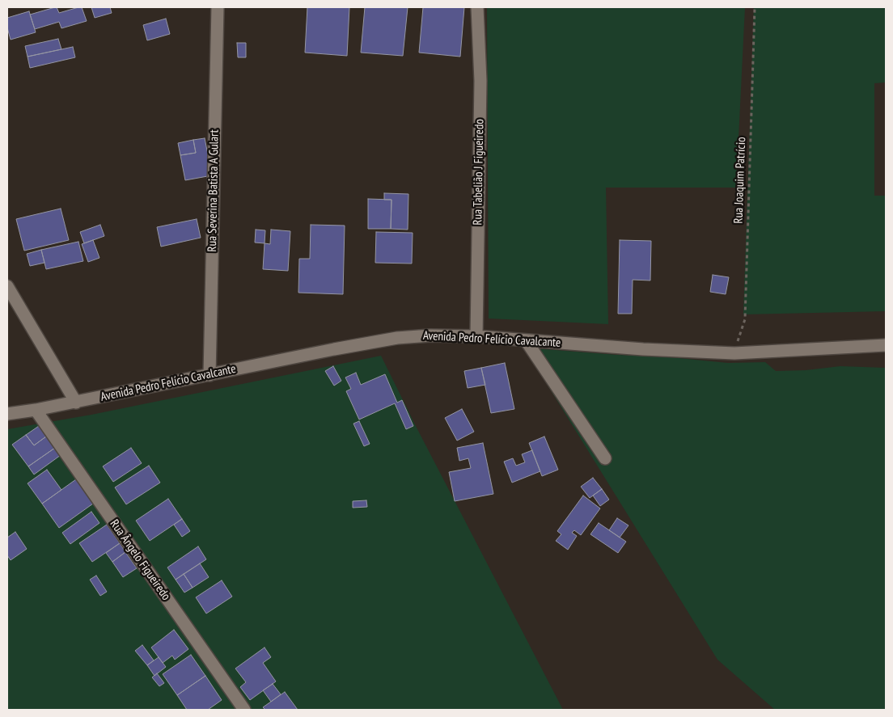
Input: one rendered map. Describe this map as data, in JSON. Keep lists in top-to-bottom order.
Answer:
{
  "streets": {
    "street": [
      "Rua Tabelião J Figueiredo",
      "Rua Severina Batista A Gulart",
      "Avenida Pedro Felício Cavalcante",
      "Rua Ângelo Figueiredo"
    ],
    "path": ["Rua Joaquim Patrício"]
  },
  "crossings": [
    ["Rua Tabelião J Figueiredo", "Avenida Pedro Felício Cavalcante"],
    ["Rua Joaquim Patrício", "Avenida Pedro Felício Cavalcante"],
    ["Rua Severina Batista A Gulart", "Avenida Pedro Felício Cavalcante"],
    ["Avenida Pedro Felício Cavalcante", "Rua Ângelo Figueiredo"]
  ]
}
